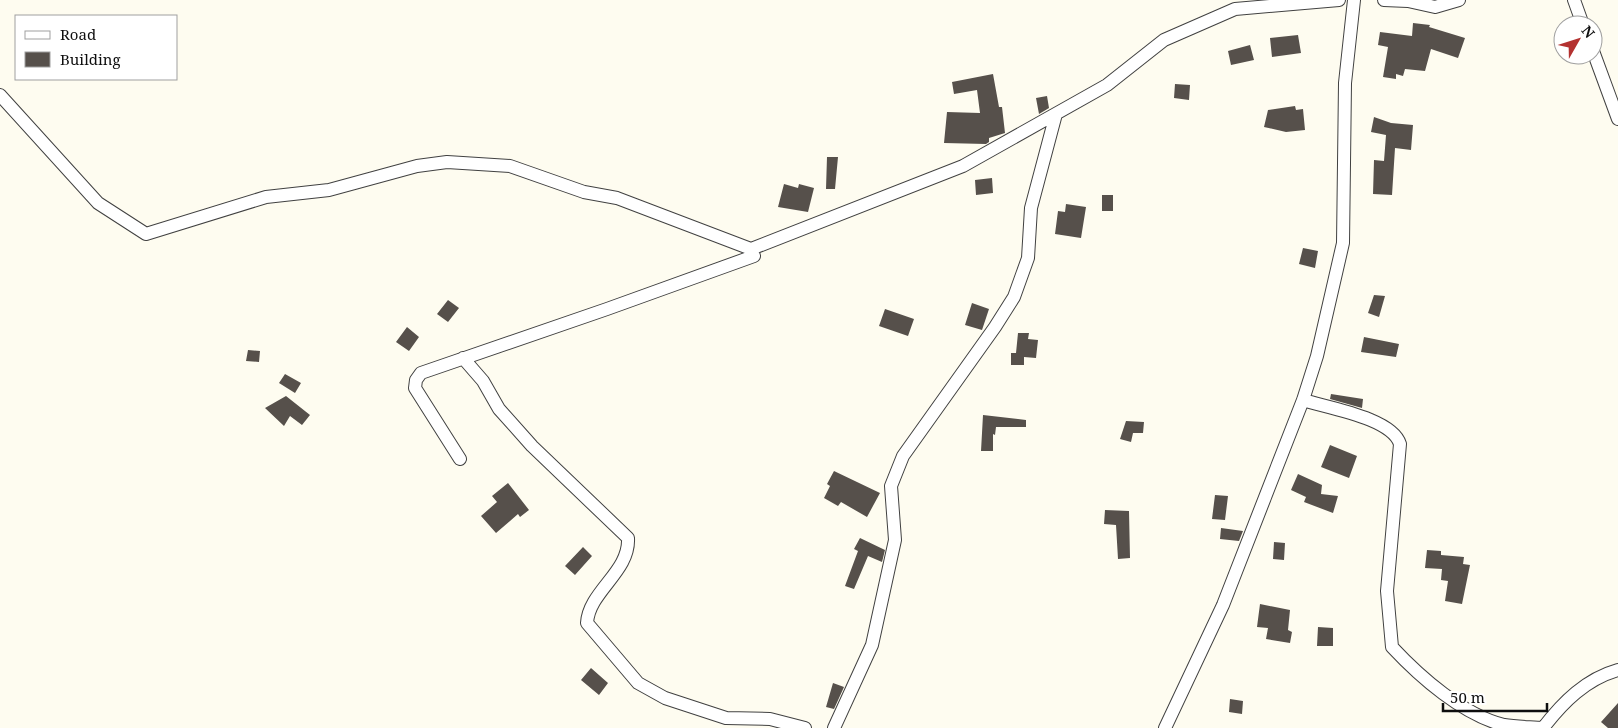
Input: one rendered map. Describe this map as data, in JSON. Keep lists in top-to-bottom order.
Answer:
{
  "legend": ["Road", "Building"],
  "scale_bar": "50 m",
  "north": "top right"
}
